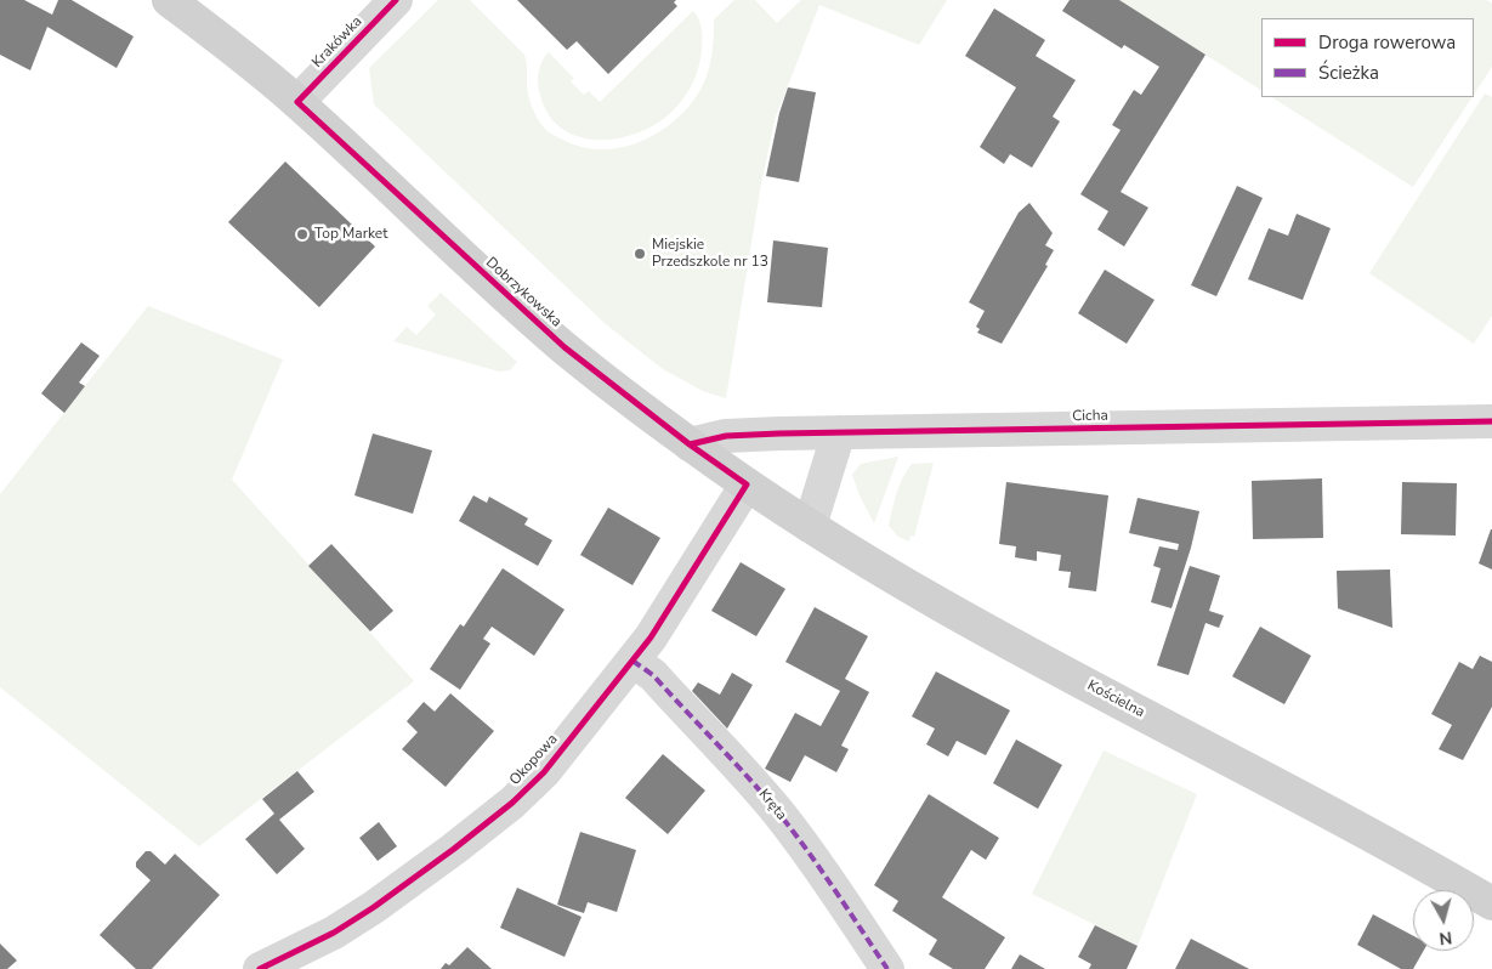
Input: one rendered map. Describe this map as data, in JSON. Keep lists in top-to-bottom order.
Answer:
{
  "streets": {
    "main road": ["Dobrzykowska", "Kościelna"],
    "street": [
      "Krakówka",
      "Cicha",
      "Okopowa",
      "Kręta"
    ]
  },
  "crossings": [
    ["Krakówka", "Dobrzykowska"],
    ["Dobrzykowska", "Cicha"],
    ["Dobrzykowska", "Kościelna"],
    ["Dobrzykowska", "Okopowa"],
    ["Kościelna", "Okopowa"],
    ["Okopowa", "Kręta"]
  ],
  "places": ["Top Market", "Miejskie Przedszkole nr 13"],
  "legend": ["Droga rowerowa", "Ścieżka"],
  "north": "bottom"
}
